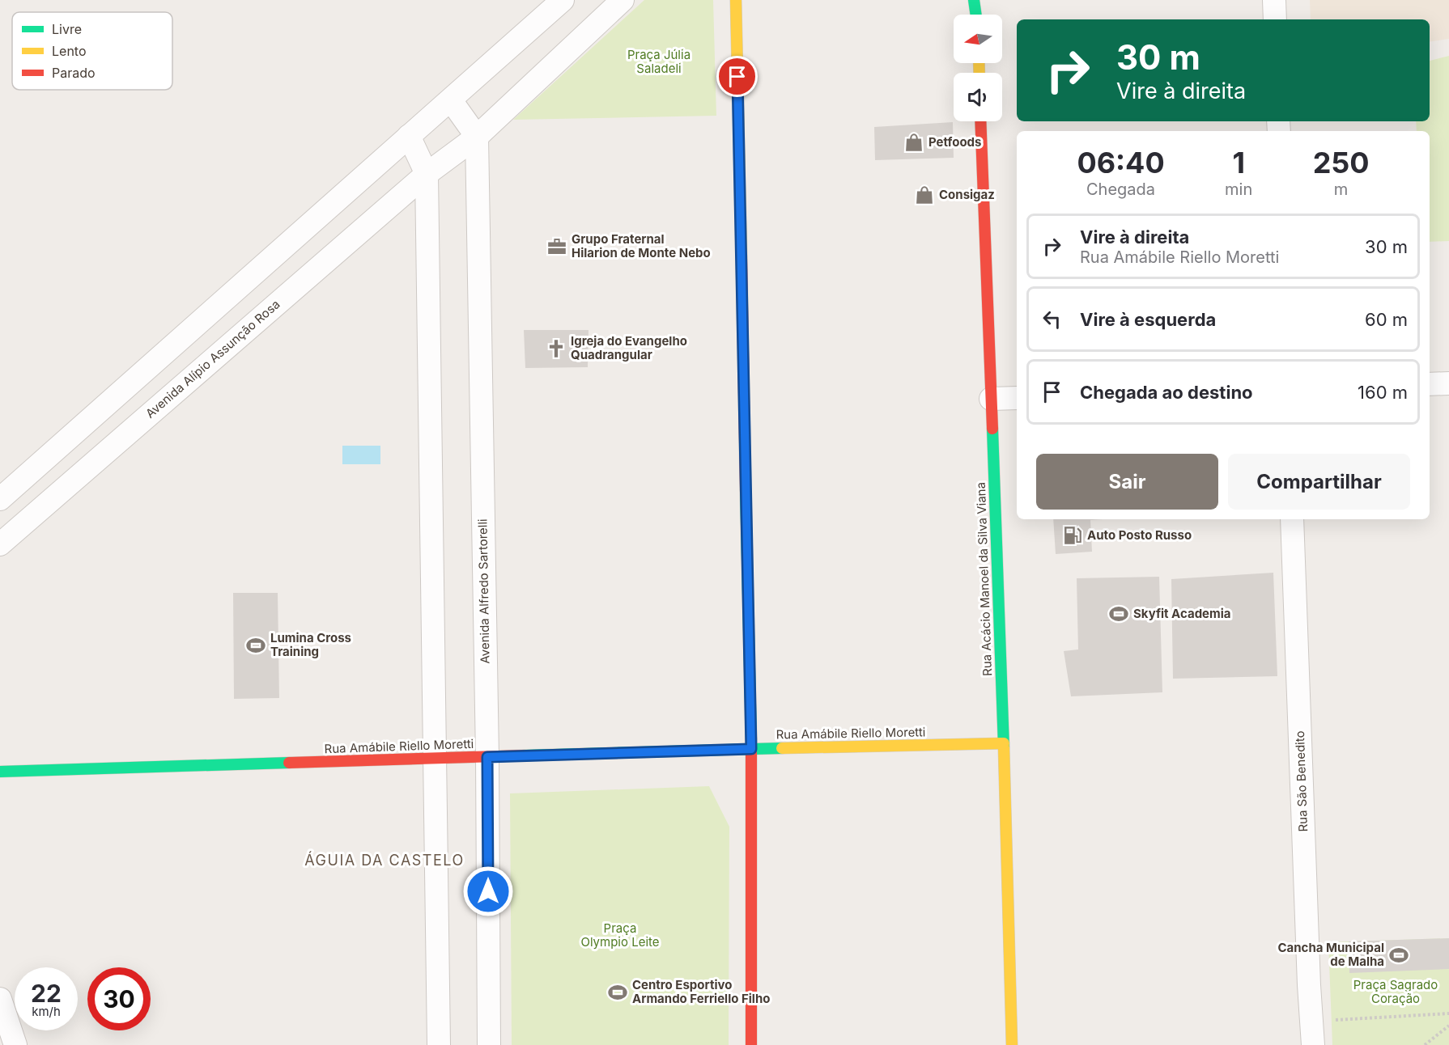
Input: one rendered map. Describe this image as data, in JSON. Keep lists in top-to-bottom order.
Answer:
{
  "streets": {
    "street": [
      "Avenida Alípio Assunção Rosa",
      "Rua Acácio Manoel da Silva Viana",
      "Avenida Alfredo Sartorelli",
      "Rua Amábile Riello Moretti",
      "Rua São Benedito"
    ]
  },
  "crossings": [
    ["Avenida Alípio Assunção Rosa", "Avenida Alfredo Sartorelli"],
    ["Rua Acácio Manoel da Silva Viana", "Rua Amábile Riello Moretti"],
    ["Avenida Alfredo Sartorelli", "Rua Amábile Riello Moretti"]
  ],
  "districts": ["ÁGUIA DA CASTELO"],
  "parks": ["Praça Júlia Saladeli", "Praça Olympio Leite", "Praça Sagrado Coração"],
  "places": {
    "shop": ["Petfoods", "Consigaz"],
    "office": ["Grupo Fraternal Hilarion de Monte Nebo"],
    "church": ["Igreja do Evangelho Quadrangular"],
    "fuel station": ["Auto Posto Russo"],
    "sports": [
      "Skyfit Academia",
      "Lumina Cross Training",
      "Cancha Municipal de Malha",
      "Centro Esportivo Armando Ferriello Filho"
    ]
  },
  "legend": ["Livre", "Lento", "Parado"],
  "north": "left",
  "page": {
    "turn": ["30 m", "Vire à direita"],
    "eta": [
      "06:40",
      "Chegada",
      "1",
      "min",
      "250",
      "m"
    ],
    "list": [
      {
        "name": "Vire à direita",
        "note": "Rua Amábile Riello Moretti",
        "value": "30 m"
      },
      {
        "name": "Vire à esquerda",
        "value": "60 m"
      },
      {
        "name": "Chegada ao destino",
        "value": "160 m"
      }
    ],
    "buttons": ["Sair", "Compartilhar"],
    "speed": "22 km/h",
    "limit": "30"
  }
}
